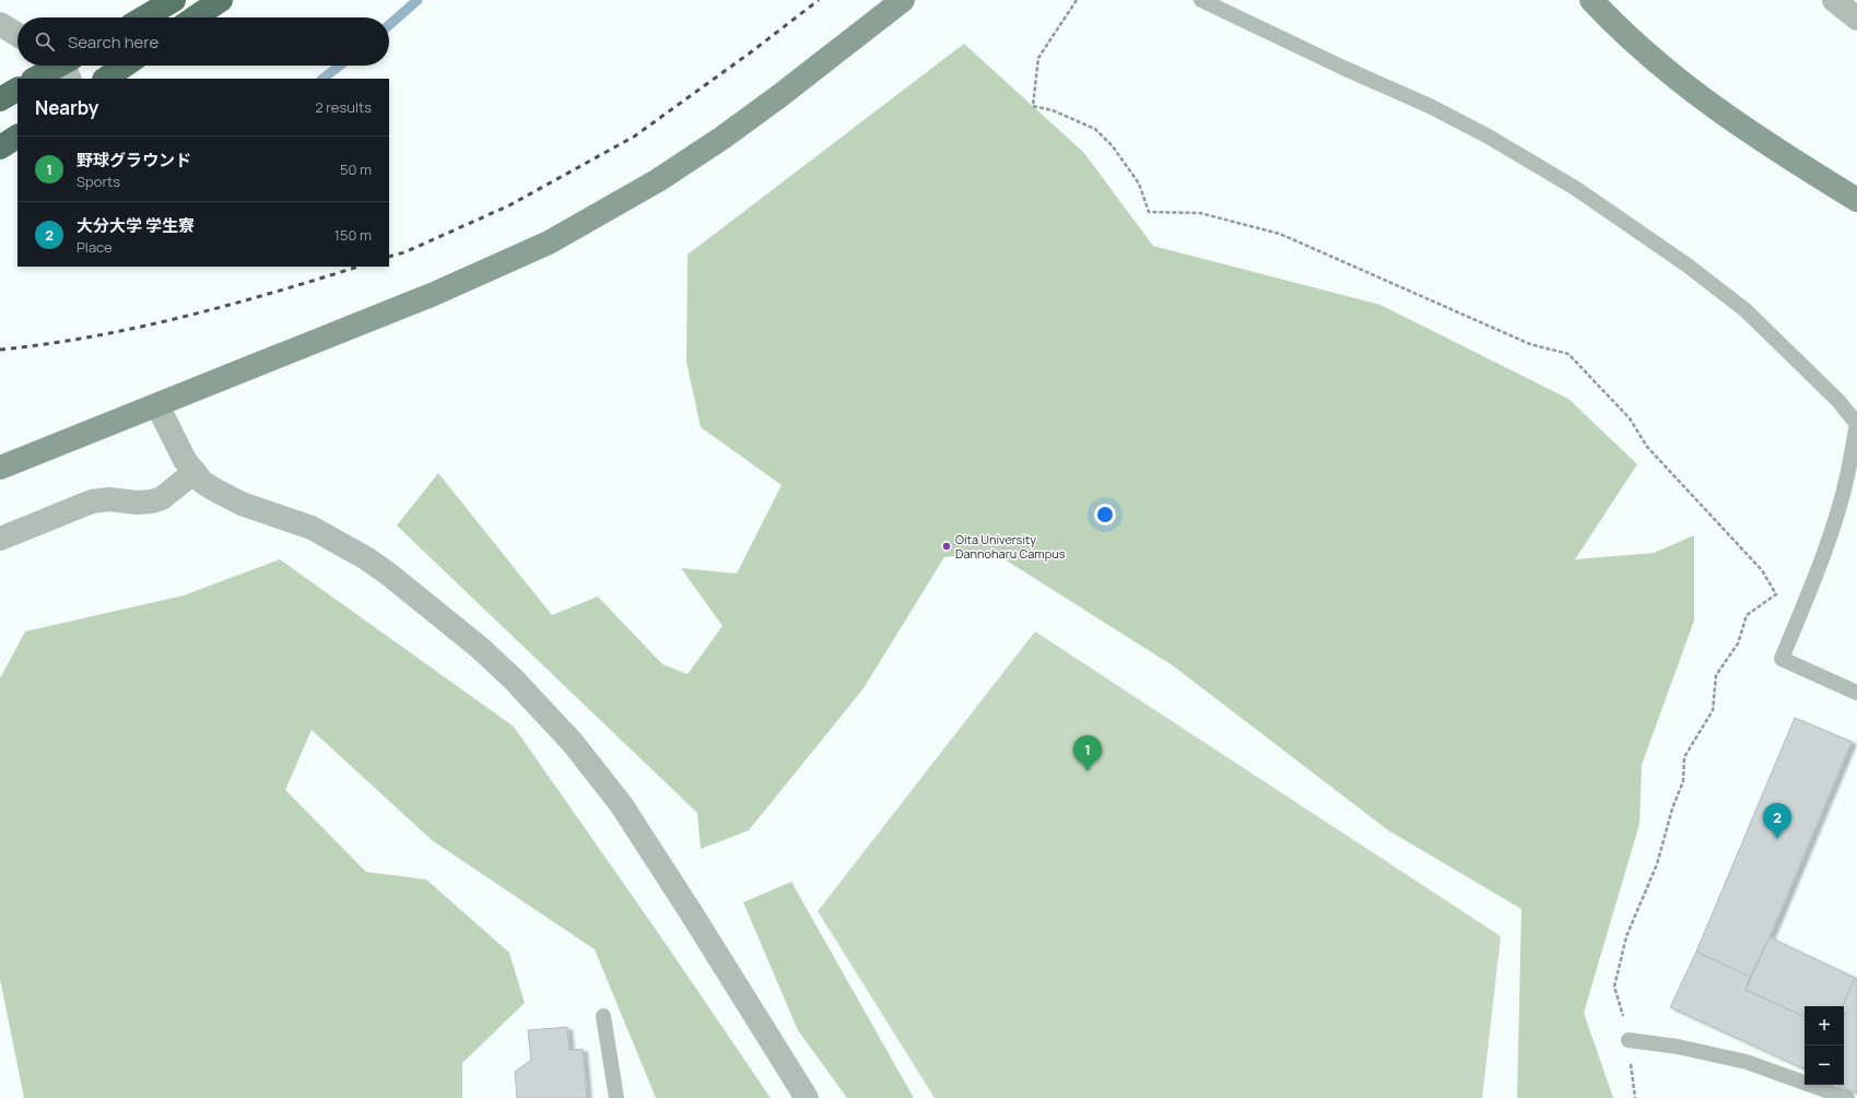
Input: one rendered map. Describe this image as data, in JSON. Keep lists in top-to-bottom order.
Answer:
{
  "places": ["Oita University Dannoharu Campus"],
  "page": {
    "search": "Search here",
    "heading": ["Nearby", "2 results"],
    "list": [
      {
        "mark": "1",
        "name": "野球グラウンド",
        "note": "Sports",
        "value": "50 m"
      },
      {
        "mark": "2",
        "name": "大分大学 学生寮",
        "note": "Place",
        "value": "150 m"
      }
    ],
    "pins": ["1", "2"],
    "map_buttons": ["+", "−"]
  }
}
